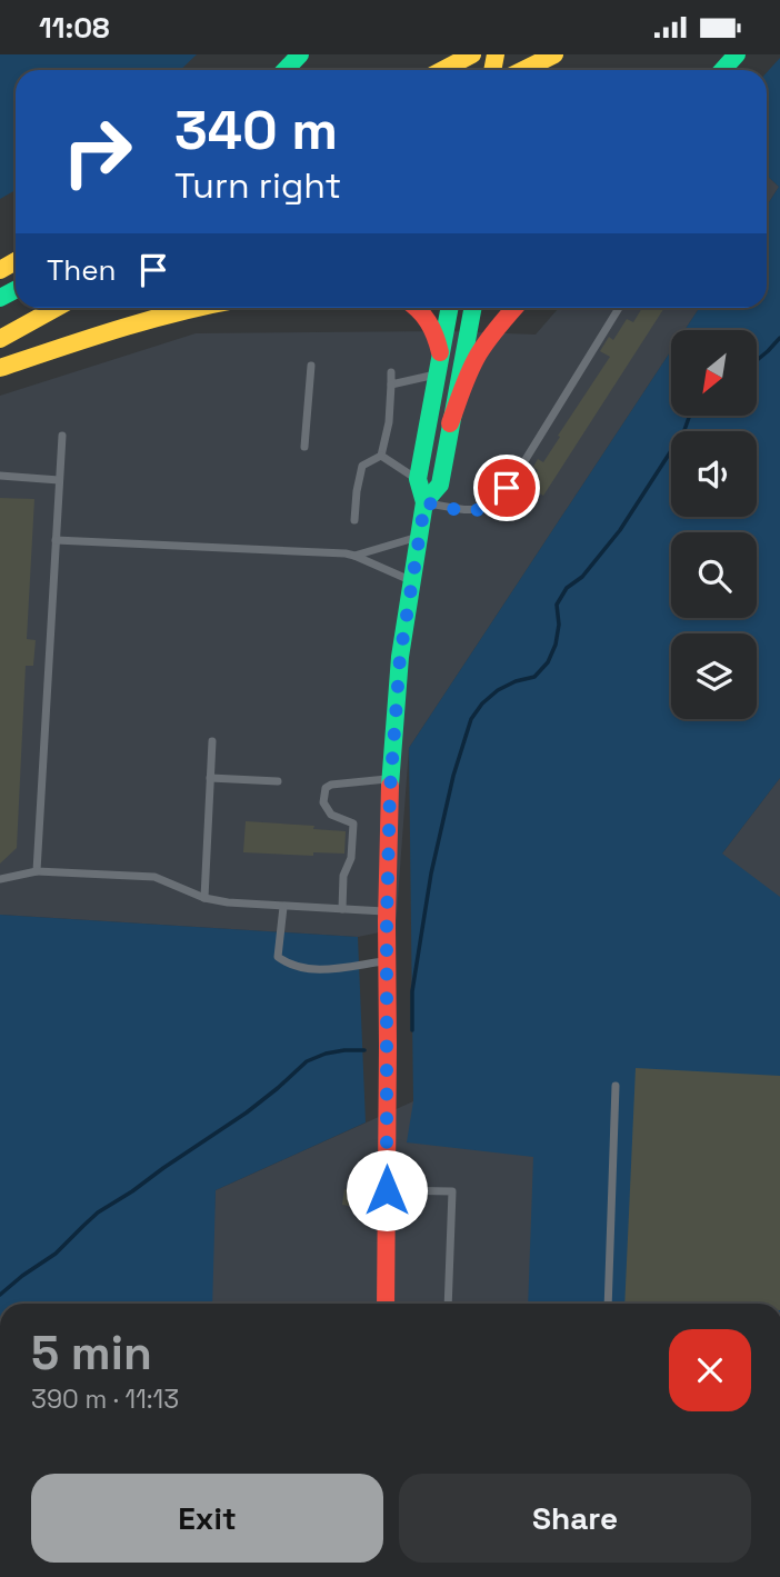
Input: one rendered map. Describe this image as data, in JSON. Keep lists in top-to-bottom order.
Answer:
{
  "north": "bottom left",
  "page": {
    "status": "11:08",
    "turn": ["340 m", "Turn right"],
    "then": "Then",
    "heading": ["5 min", "390 m · 11:13"],
    "buttons": ["Exit", "Share"]
  }
}
